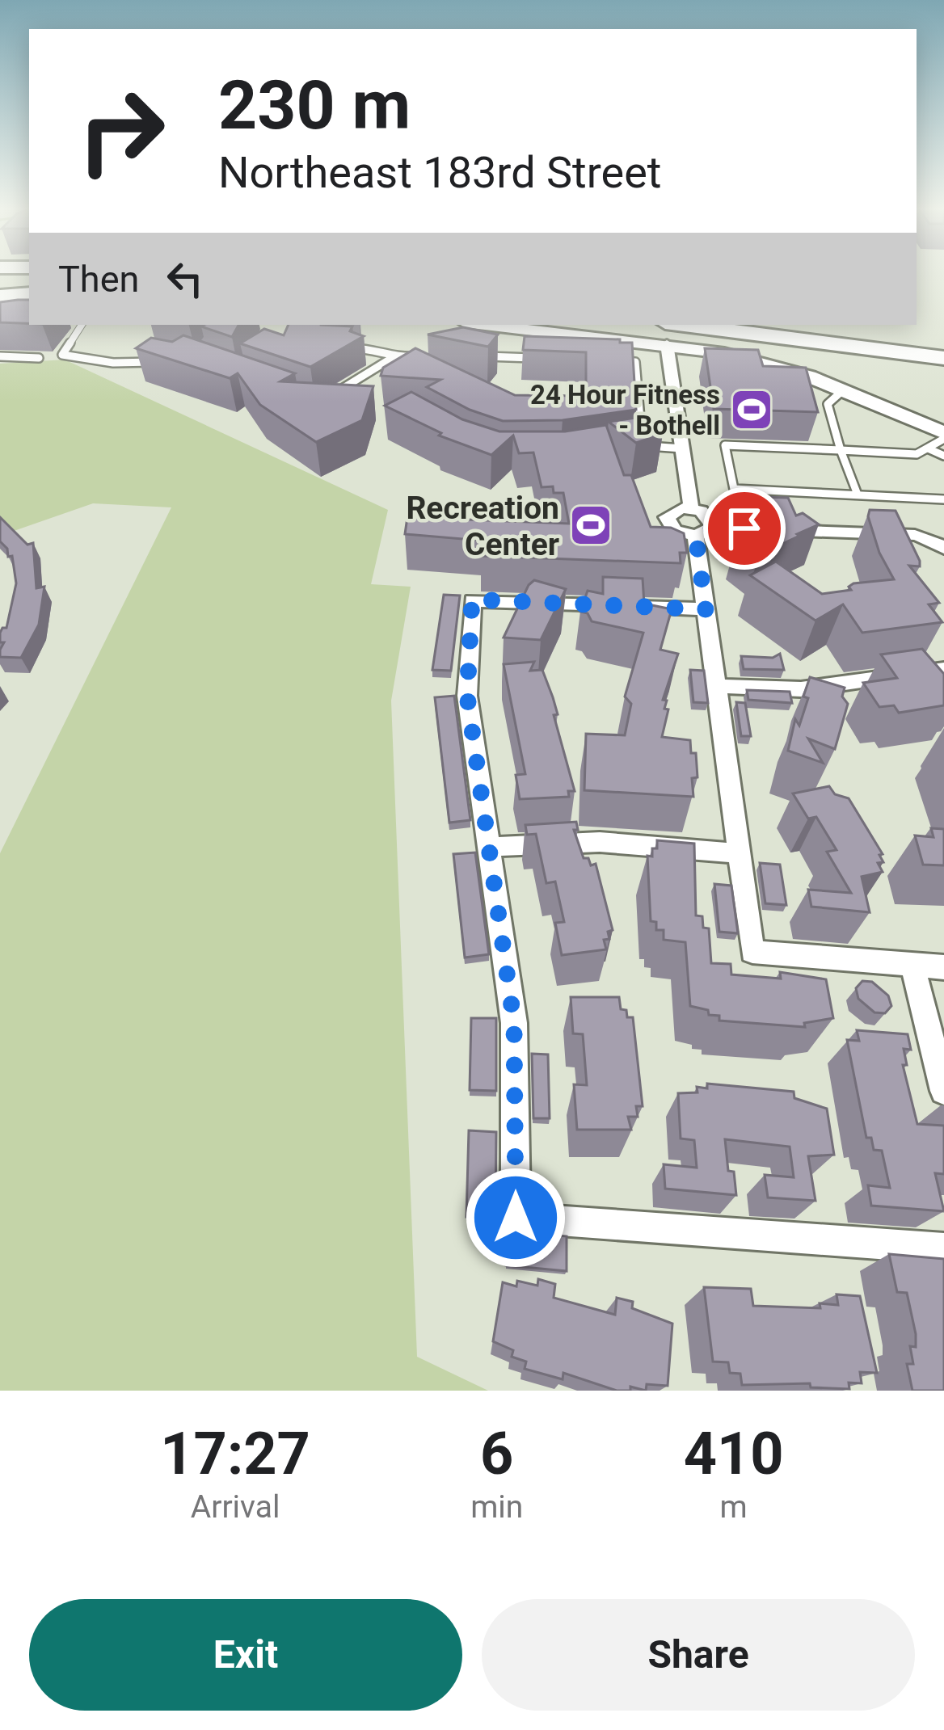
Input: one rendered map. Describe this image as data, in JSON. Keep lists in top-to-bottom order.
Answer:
{
  "places": {
    "sports": ["24 Hour Fitness - Bothell", "Recreation Center"]
  },
  "page": {
    "turn": ["230 m", "Northeast 183rd Street"],
    "then": "Then",
    "eta": [
      "17:27",
      "Arrival",
      "6",
      "min",
      "410",
      "m"
    ],
    "buttons": ["Exit", "Share"]
  }
}
